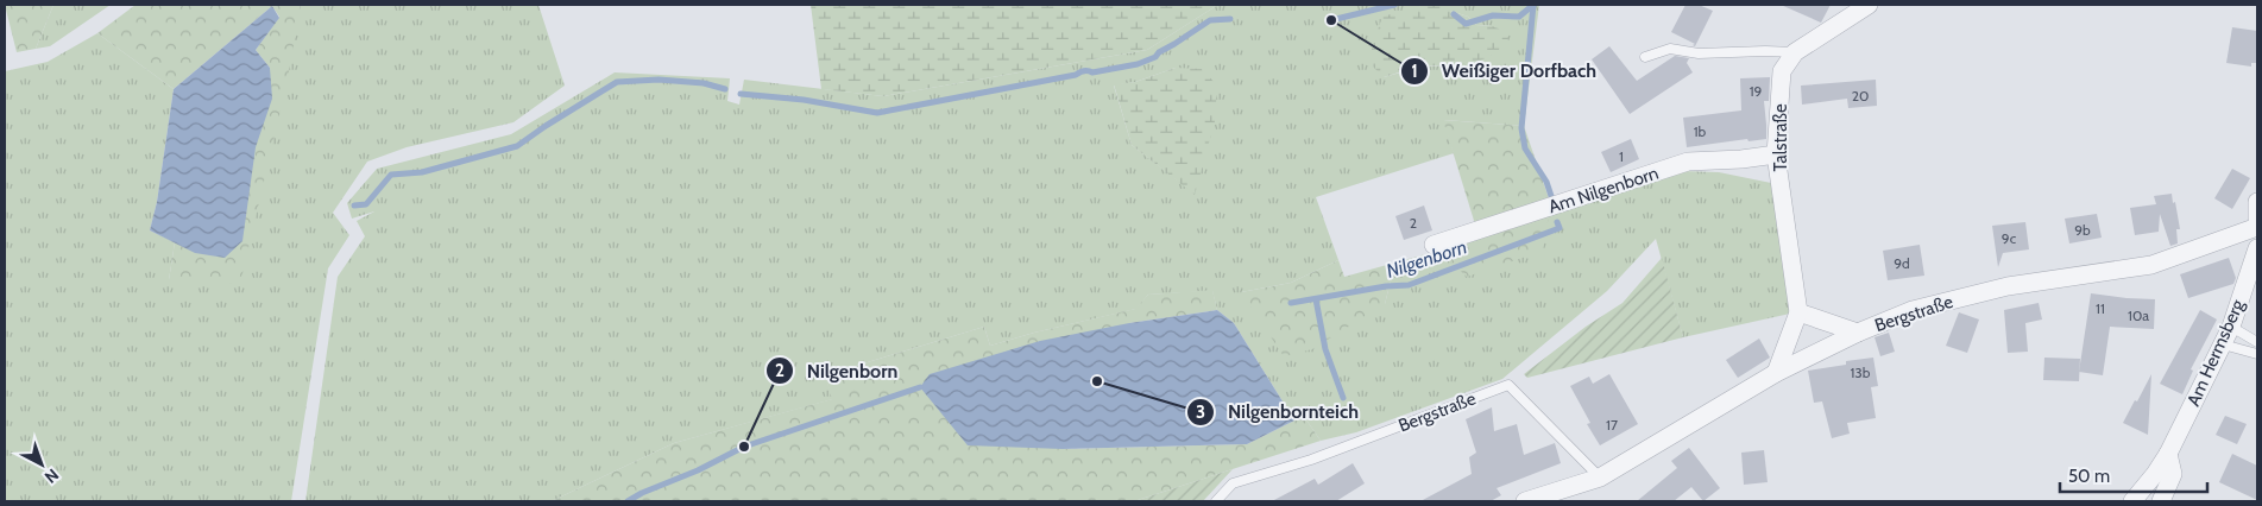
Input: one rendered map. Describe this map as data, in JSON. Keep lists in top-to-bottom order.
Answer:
{
  "streets": {
    "street": [
      "Talstraße",
      "Am Nilgenborn",
      "Bergstraße",
      "Am Hermsberg"
    ]
  },
  "crossings": [
    ["Talstraße", "Am Nilgenborn"],
    ["Talstraße", "Bergstraße"]
  ],
  "water": ["Nilgenborn"],
  "places": ["Weißiger Dorfbach", "Nilgenbornteich", "Nilgenborn"],
  "house_numbers": [
    "19",
    "20",
    "1b",
    "1",
    "2",
    "9b",
    "9c",
    "9d",
    "11",
    "10a",
    "13b",
    "17"
  ],
  "scale_bar": "50 m",
  "north": "bottom right"
}
